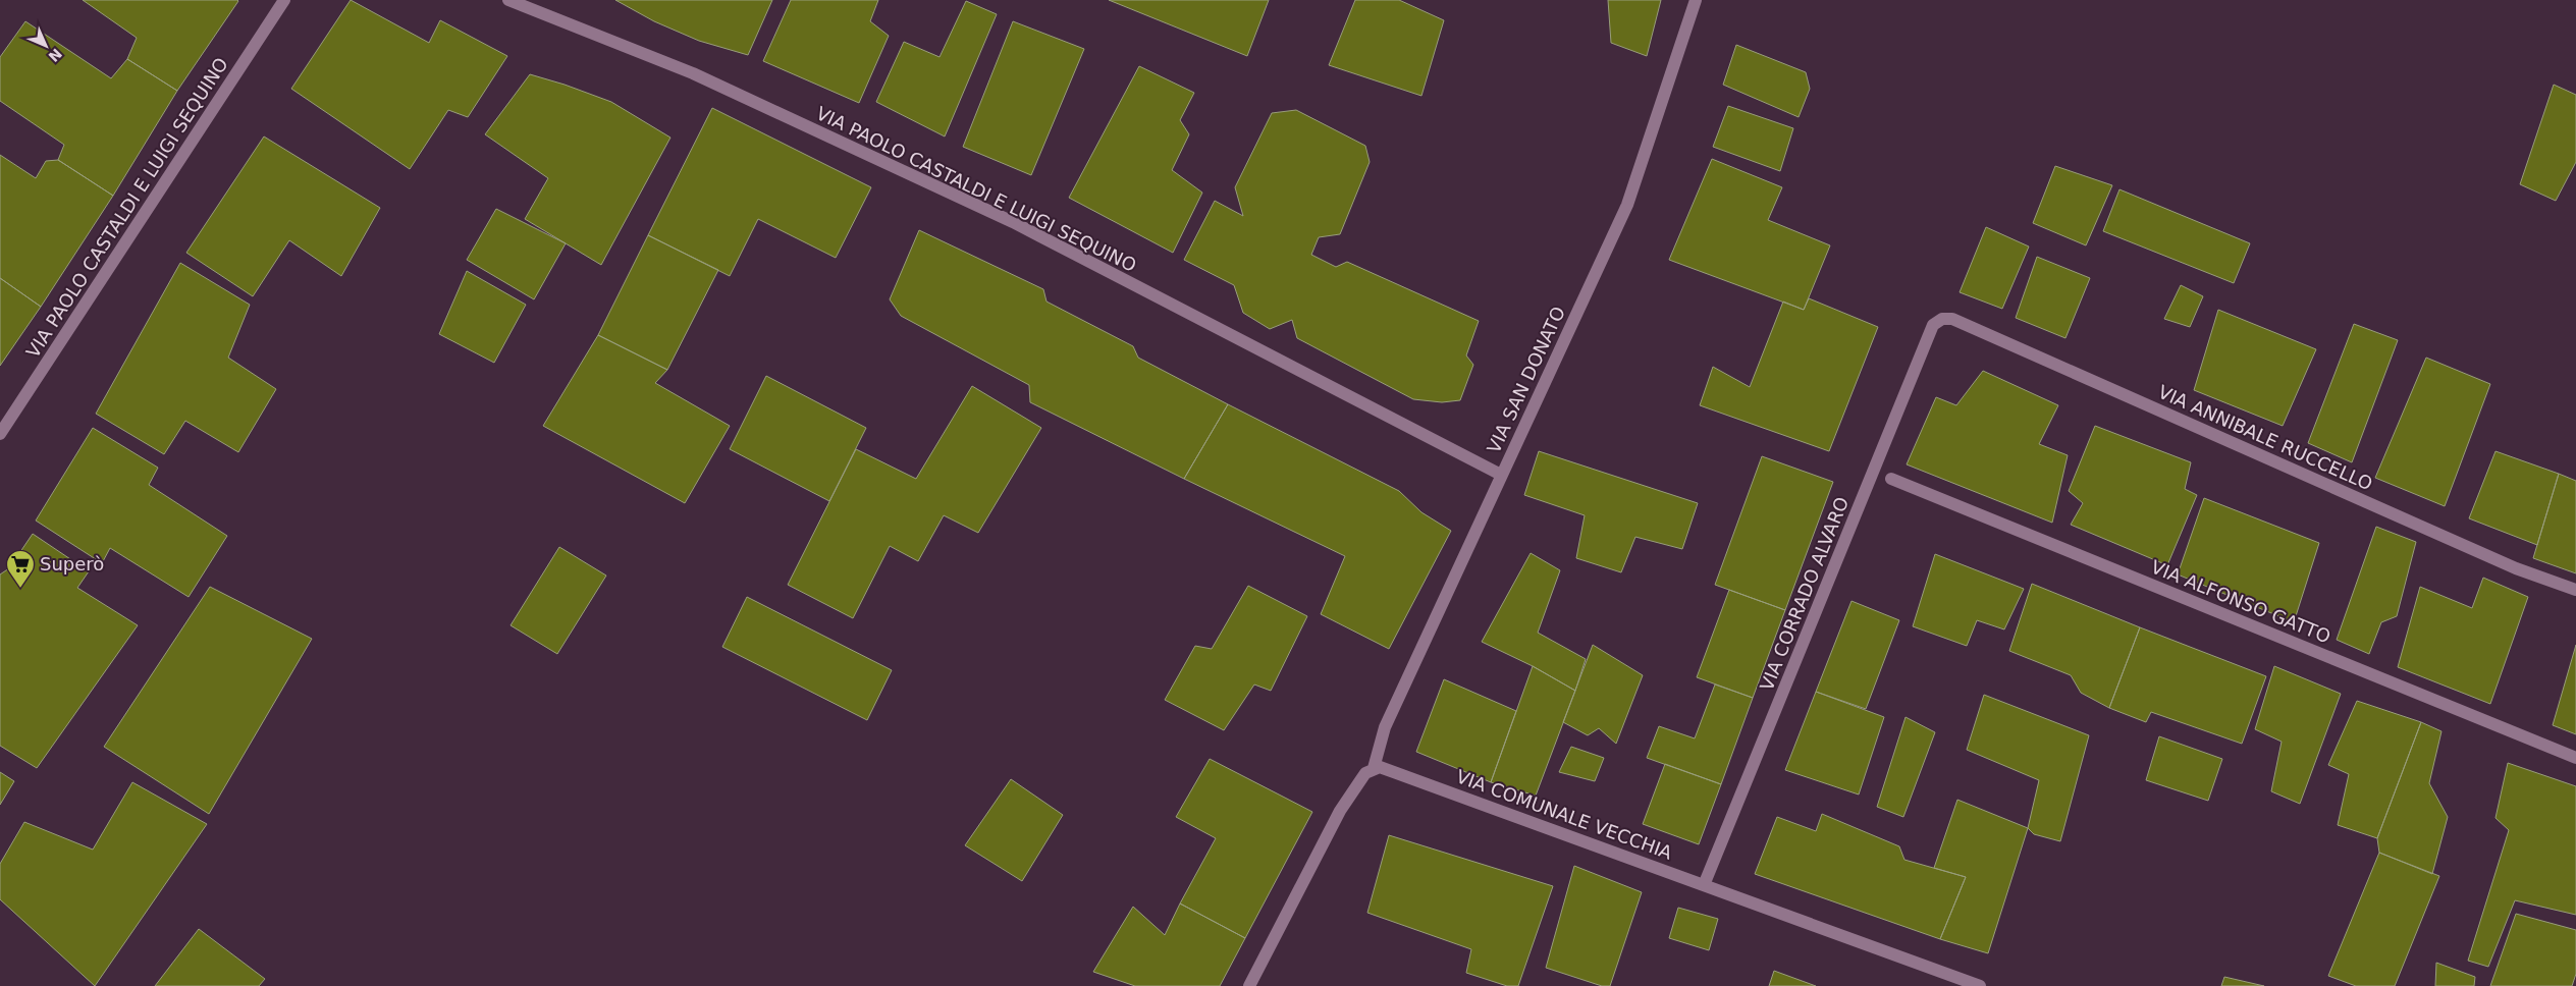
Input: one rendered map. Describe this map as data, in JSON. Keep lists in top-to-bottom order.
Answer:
{
  "streets": {
    "street": [
      "VIA PAOLO CASTALDI E LUIGI SEQUINO",
      "VIA SAN DONATO",
      "VIA ANNIBALE RUCCELLO",
      "VIA CORRADO ALVARO",
      "VIA ALFONSO GATTO",
      "VIA COMUNALE VECCHIA"
    ]
  },
  "crossings": [
    ["VIA PAOLO CASTALDI E LUIGI SEQUINO", "VIA SAN DONATO"],
    ["VIA SAN DONATO", "VIA COMUNALE VECCHIA"],
    ["VIA ANNIBALE RUCCELLO", "VIA CORRADO ALVARO"],
    ["VIA CORRADO ALVARO", "VIA COMUNALE VECCHIA"]
  ],
  "places": {
    "supermarket": ["Superò"]
  },
  "north": "bottom right"
}
